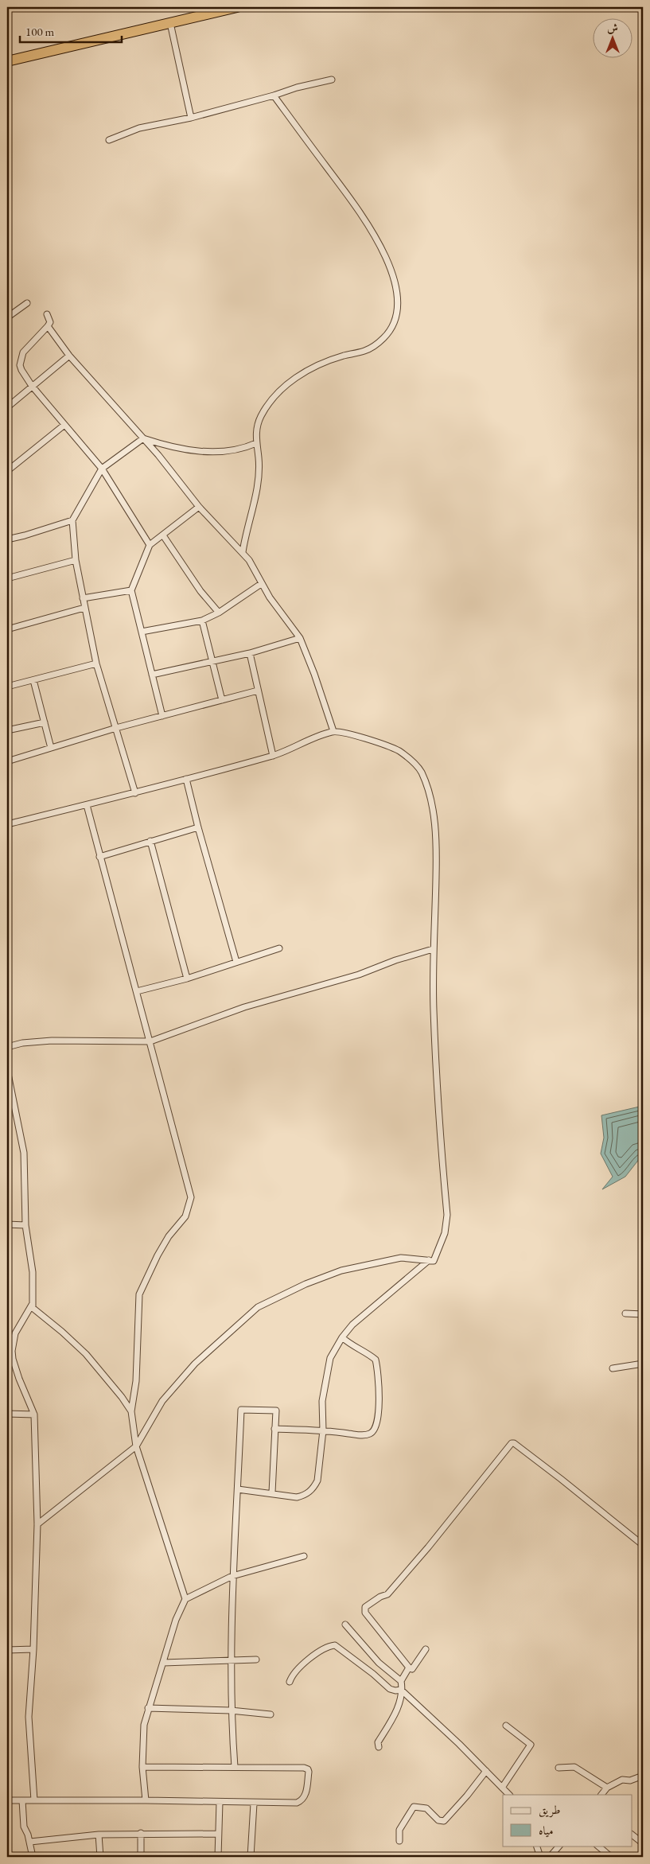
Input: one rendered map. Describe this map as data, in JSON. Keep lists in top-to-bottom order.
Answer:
{
  "legend": ["طريق", "مياه"],
  "scale_bar": "100 m",
  "north": "top"
}
